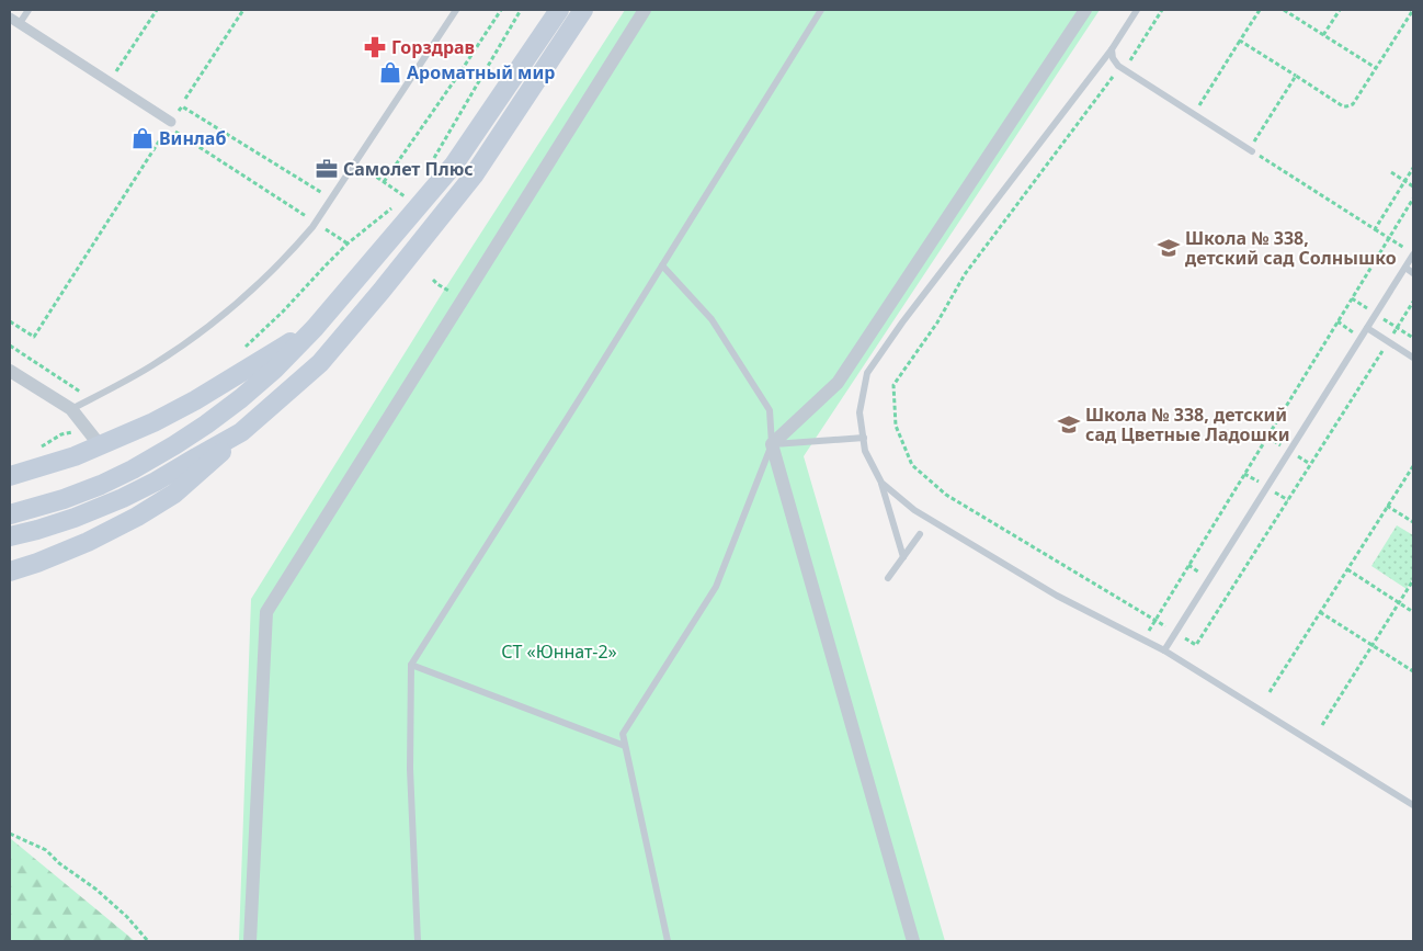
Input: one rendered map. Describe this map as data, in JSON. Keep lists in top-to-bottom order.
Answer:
{
  "parks": ["СТ «Юннат-2»"],
  "places": {
    "pharmacy": ["Горздрав"],
    "shop": ["Ароматный мир", "Винлаб"],
    "office": ["Самолет Плюс"],
    "school or university": ["Школа № 338, детский сад Солнышко", "Школа № 338, детский сад Цветные Ладошки"]
  }
}
